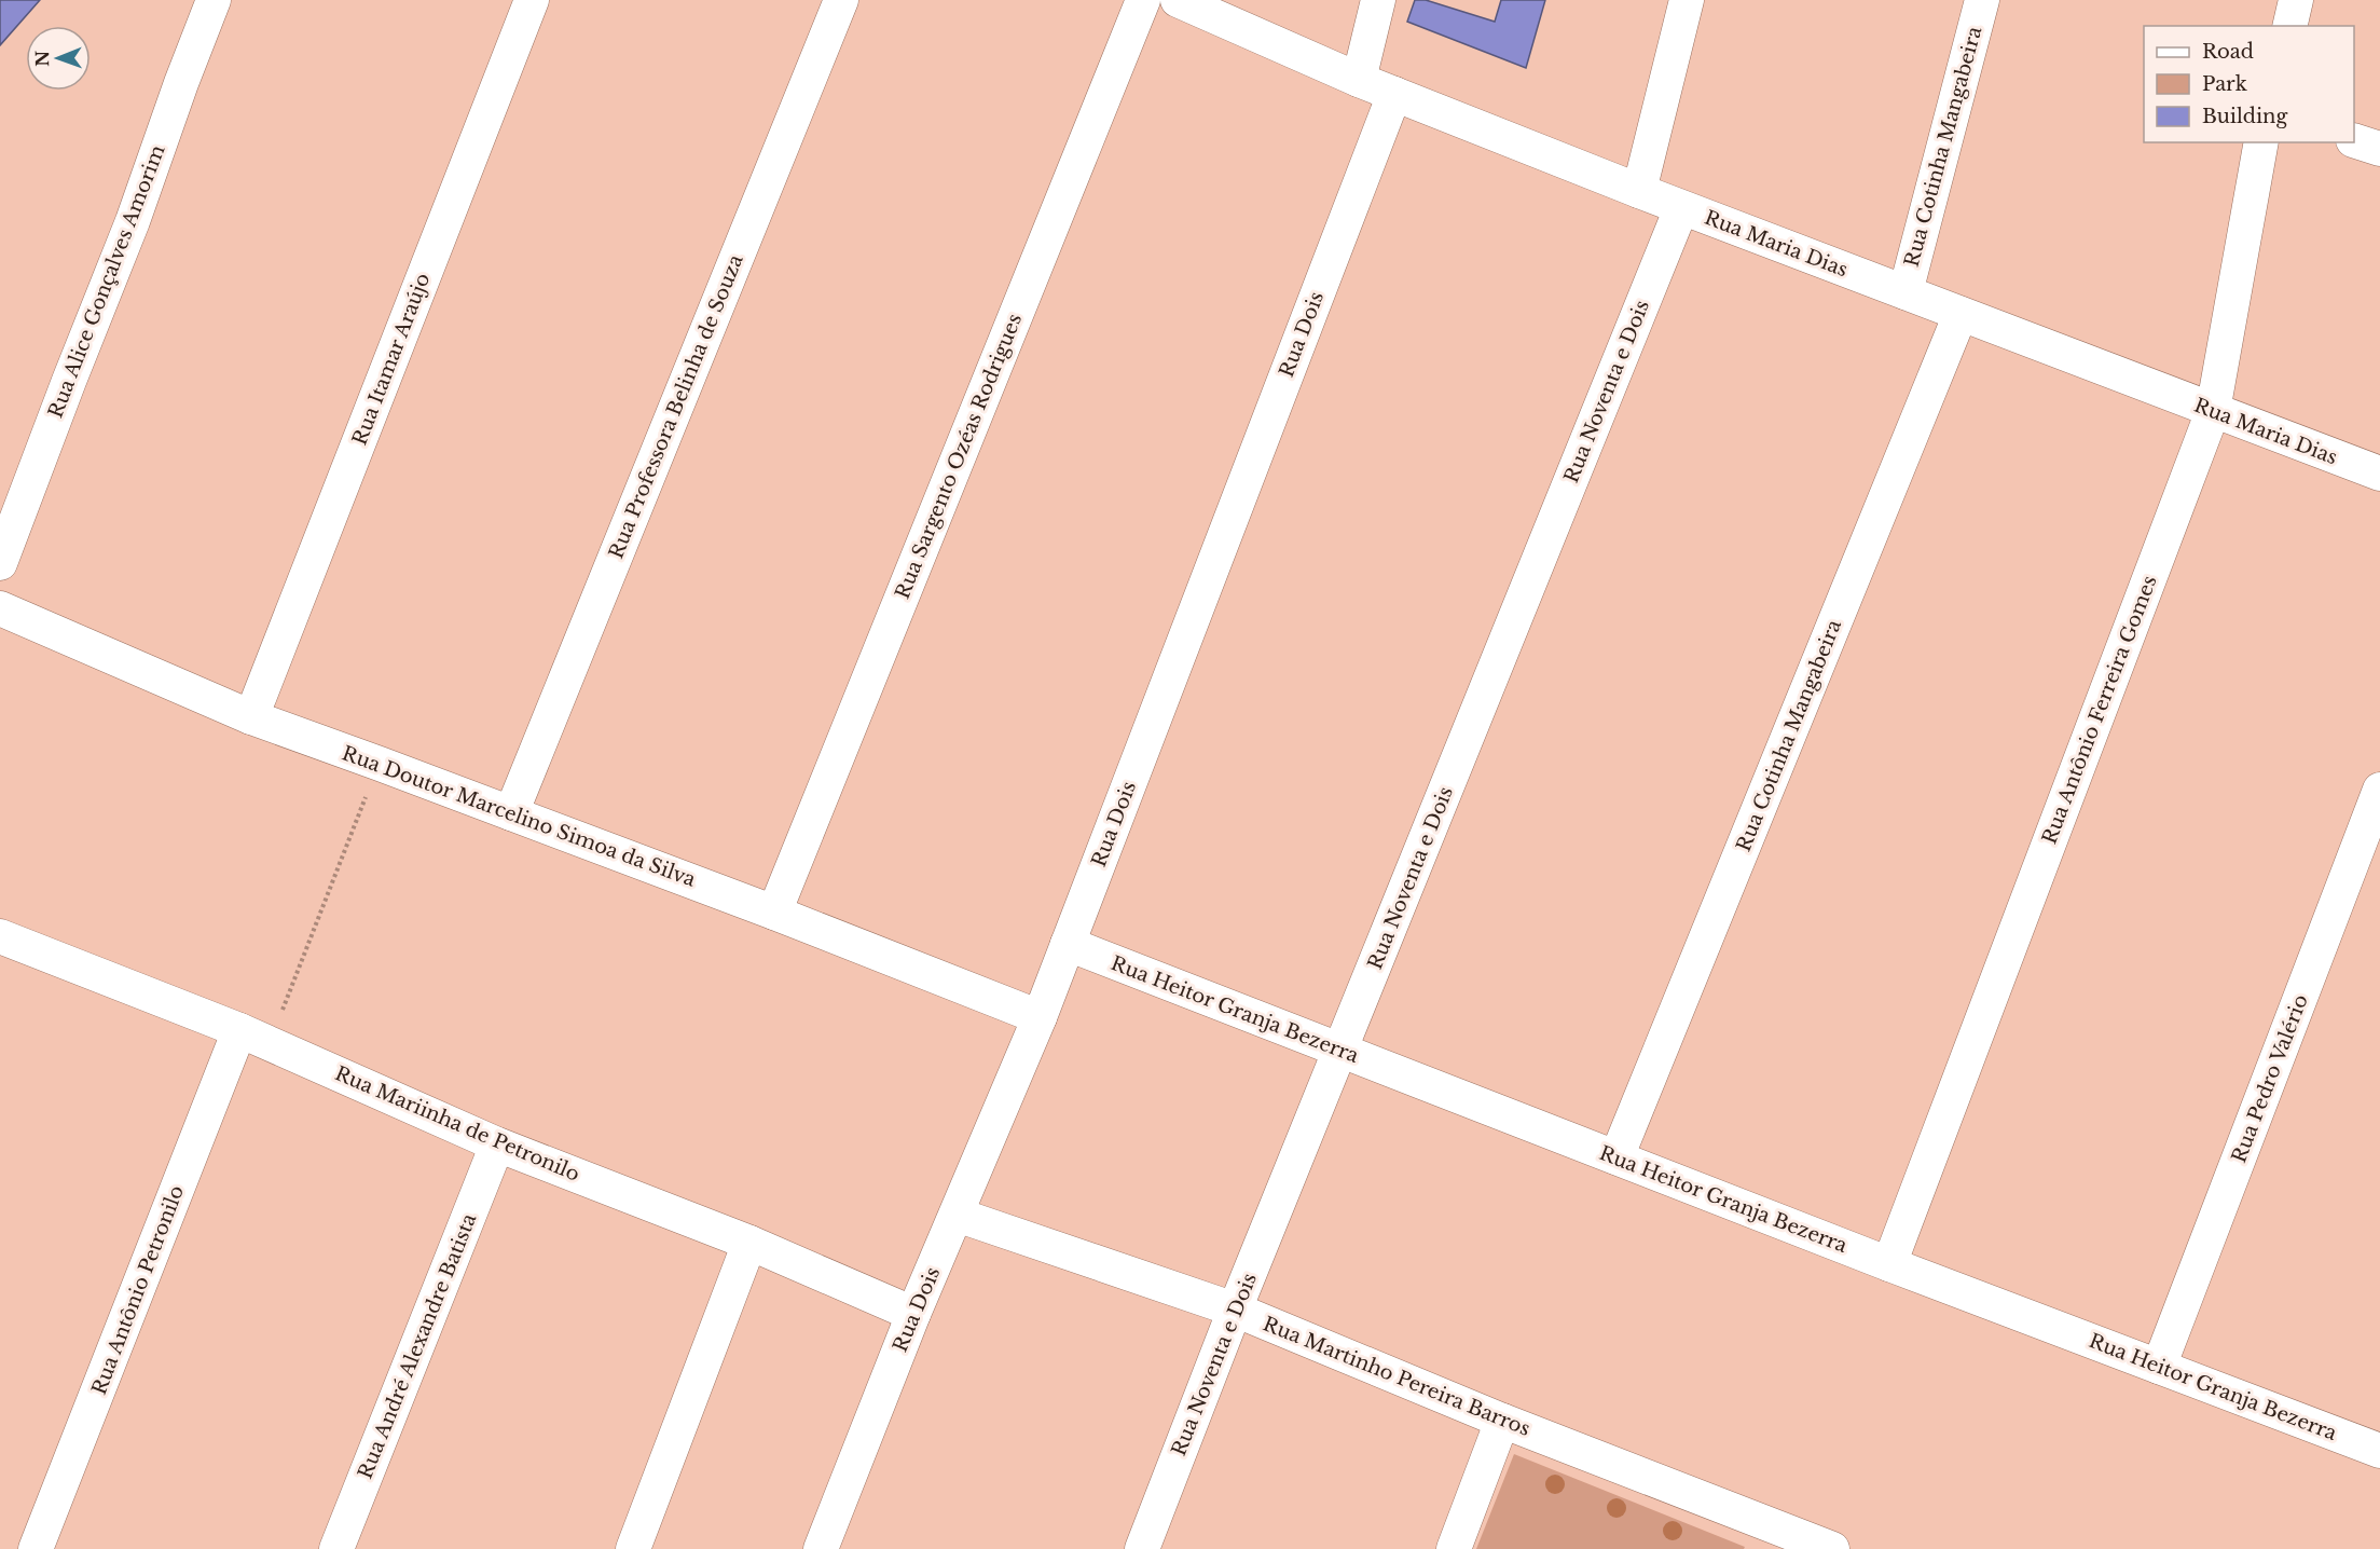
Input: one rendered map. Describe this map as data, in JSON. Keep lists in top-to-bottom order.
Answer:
{
  "streets": {
    "street": [
      "Rua Cotinha Mangabeira",
      "Rua Maria Dias",
      "Rua Alice Gonçalves Amorim",
      "Rua Dois",
      "Rua Itamar Araújo",
      "Rua Noventa e Dois",
      "Rua Professora Belinha de Souza",
      "Rua Sargento Ozéas Rodrigues",
      "Rua Antônio Ferreira Gomes",
      "Rua Doutor Marcelino Simoa da Silva",
      "Rua Heitor Granja Bezerra",
      "Rua Pedro Valério",
      "Rua Mariinha de Petronilo",
      "Rua Antônio Petronilo",
      "Rua André Alexandre Batista",
      "Rua Martinho Pereira Barros"
    ]
  },
  "crossings": [
    ["Rua Cotinha Mangabeira", "Rua Maria Dias"],
    ["Rua Cotinha Mangabeira", "Rua Heitor Granja Bezerra"],
    ["Rua Maria Dias", "Rua Dois"],
    ["Rua Maria Dias", "Rua Noventa e Dois"],
    ["Rua Maria Dias", "Rua Antônio Ferreira Gomes"],
    ["Rua Dois", "Rua Doutor Marcelino Simoa da Silva"],
    ["Rua Dois", "Rua Heitor Granja Bezerra"],
    ["Rua Dois", "Rua Mariinha de Petronilo"],
    ["Rua Dois", "Rua Martinho Pereira Barros"],
    ["Rua Itamar Araújo", "Rua Doutor Marcelino Simoa da Silva"],
    ["Rua Noventa e Dois", "Rua Heitor Granja Bezerra"],
    ["Rua Noventa e Dois", "Rua Martinho Pereira Barros"],
    ["Rua Professora Belinha de Souza", "Rua Doutor Marcelino Simoa da Silva"],
    ["Rua Sargento Ozéas Rodrigues", "Rua Doutor Marcelino Simoa da Silva"],
    ["Rua Antônio Ferreira Gomes", "Rua Heitor Granja Bezerra"],
    ["Rua Heitor Granja Bezerra", "Rua Pedro Valério"],
    ["Rua Mariinha de Petronilo", "Rua Antônio Petronilo"],
    ["Rua Mariinha de Petronilo", "Rua André Alexandre Batista"]
  ],
  "legend": ["Road", "Park", "Building"],
  "north": "left"
}
